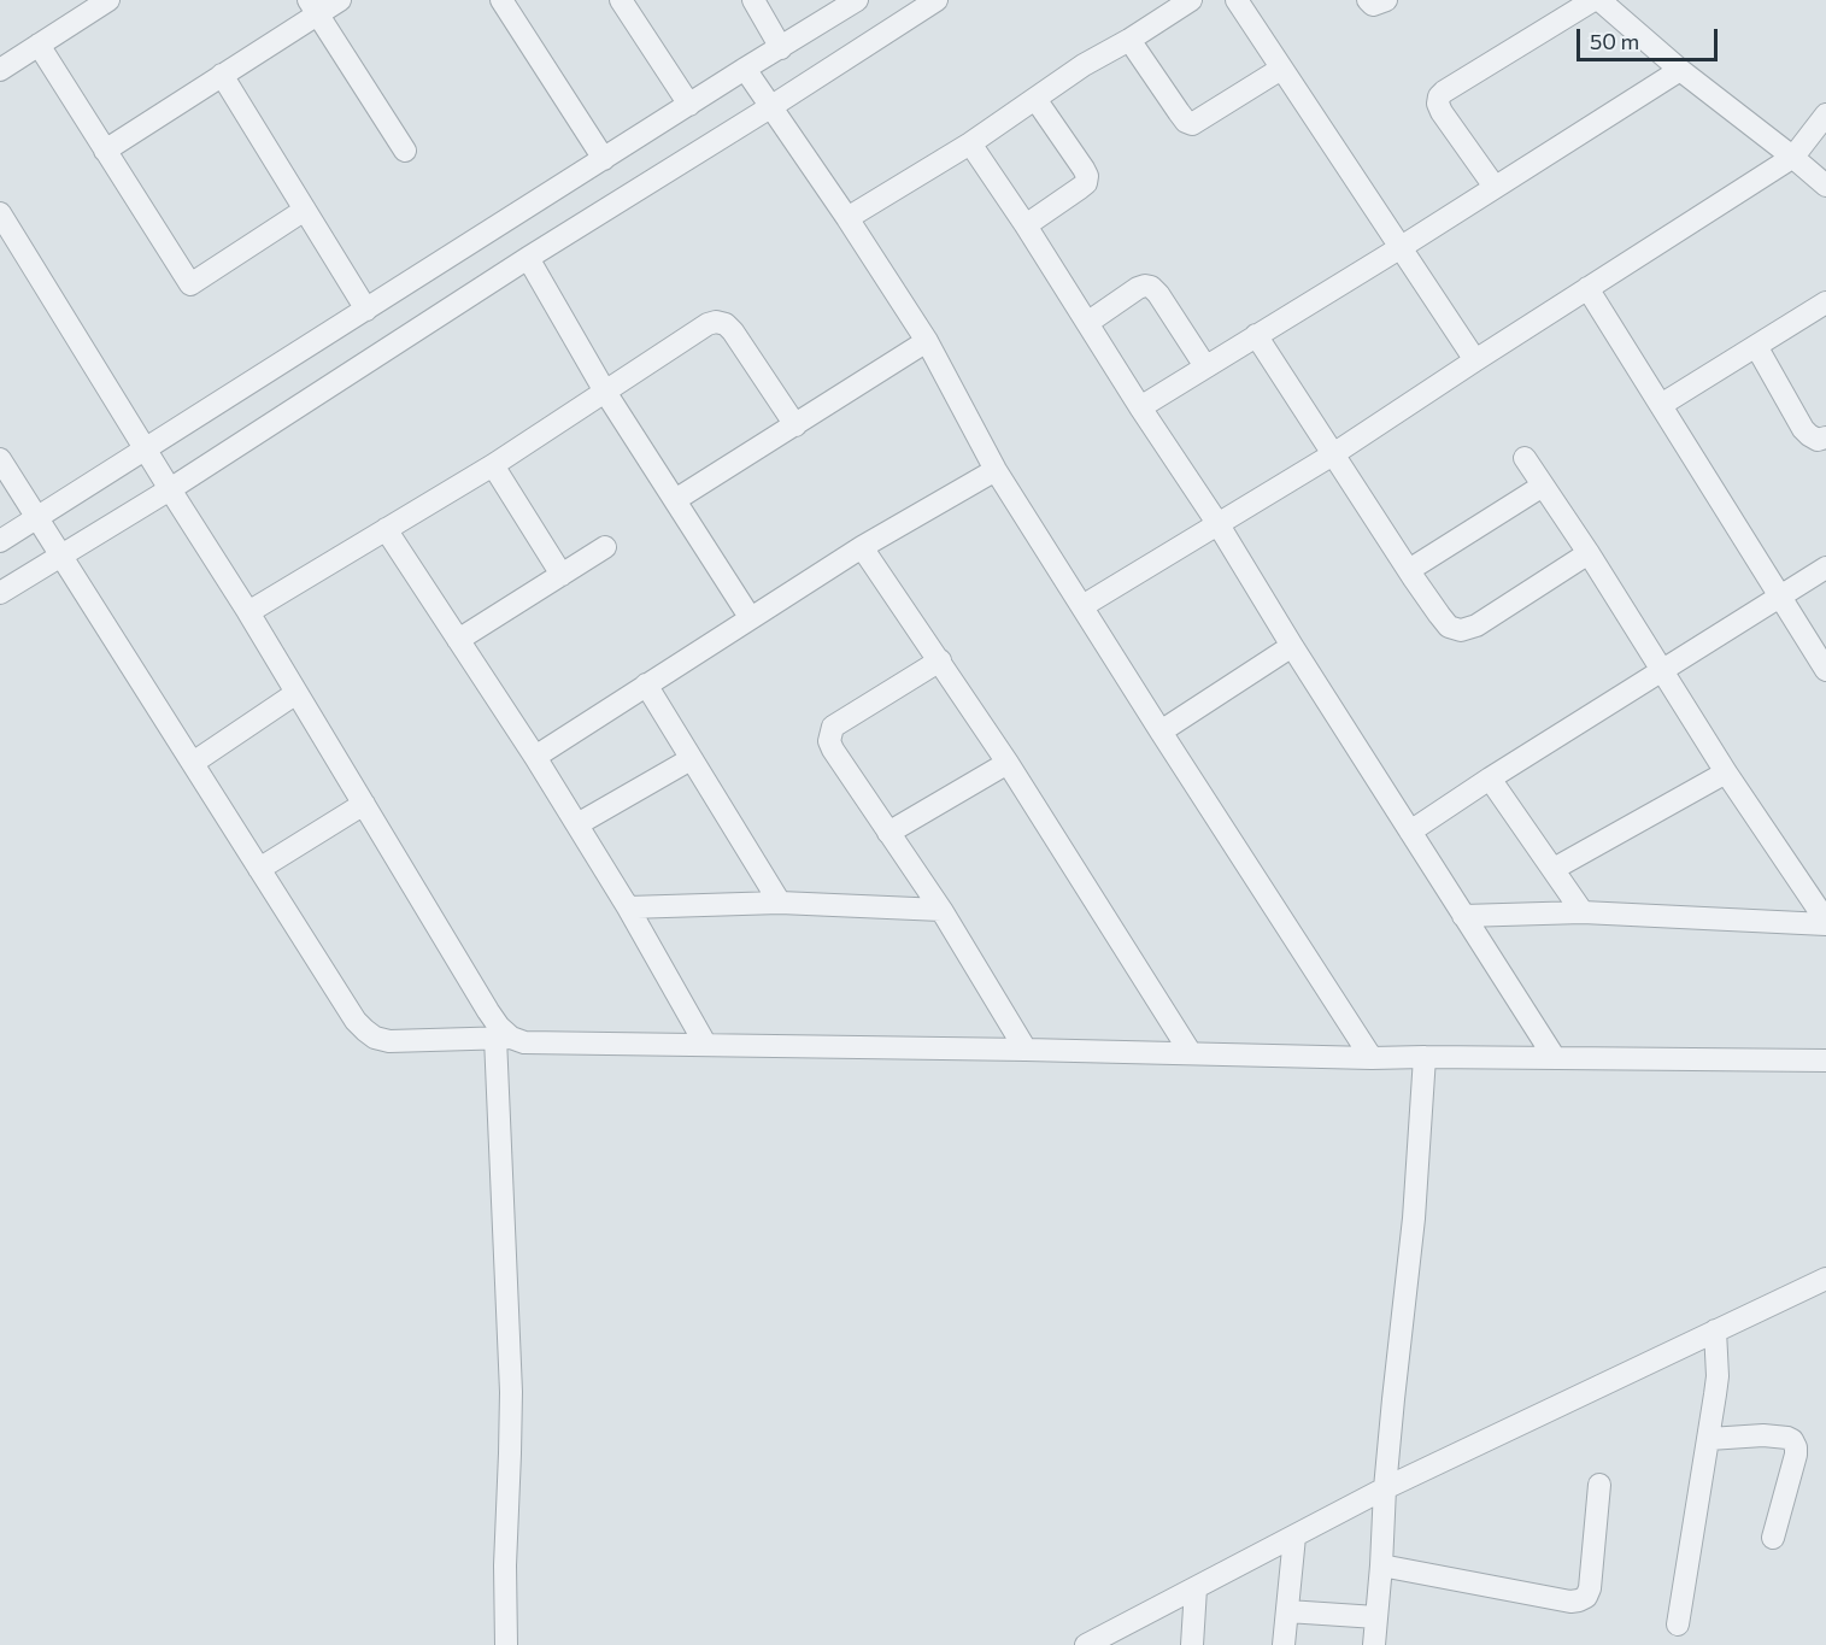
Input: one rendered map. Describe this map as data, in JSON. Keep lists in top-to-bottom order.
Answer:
{
  "scale_bar": "50 m"
}
